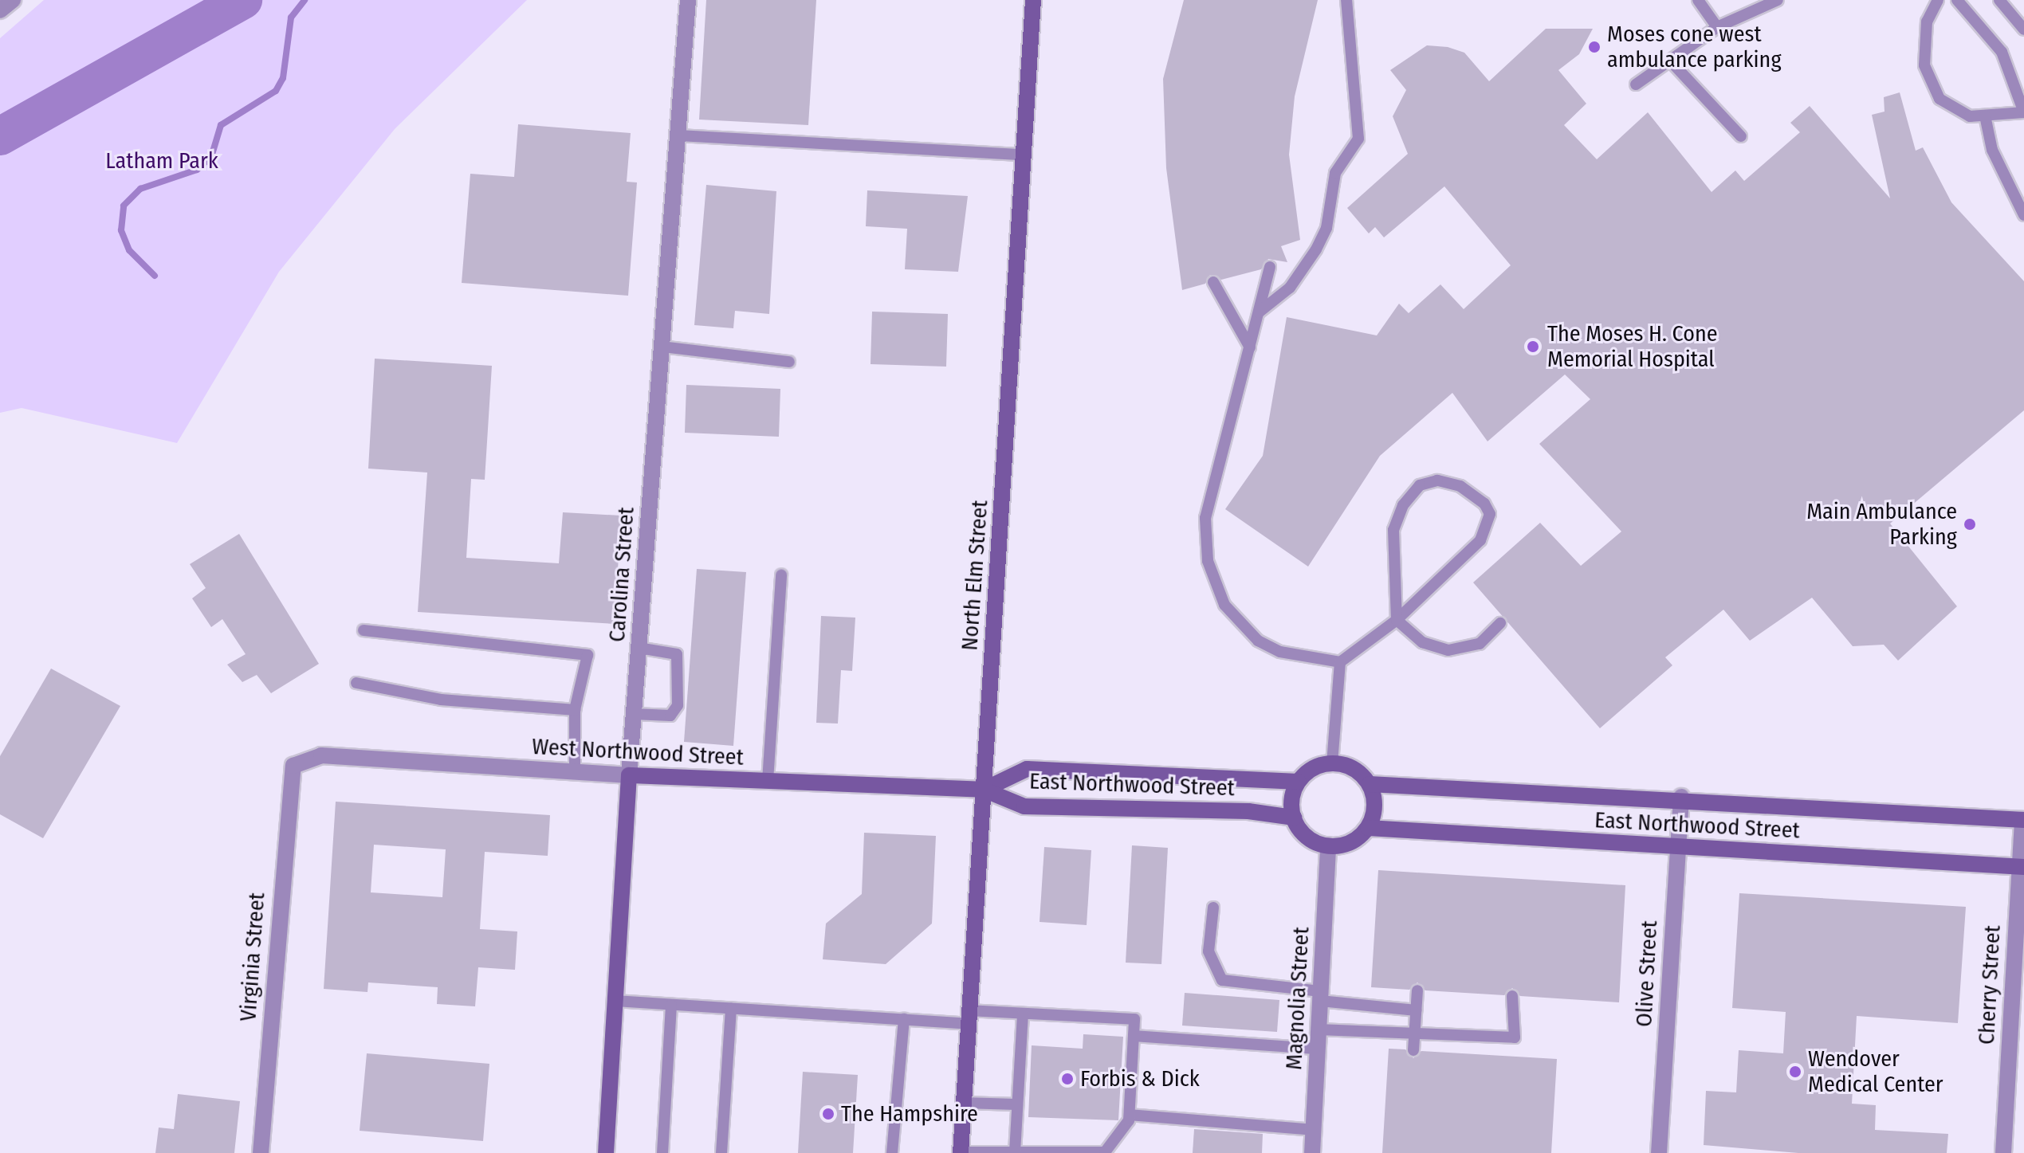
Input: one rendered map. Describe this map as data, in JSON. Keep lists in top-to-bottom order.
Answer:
{
  "streets": {
    "street": [
      "Carolina Street",
      "North Elm Street",
      "West Northwood Street",
      "East Northwood Street",
      "Virginia Street",
      "Olive Street",
      "Cherry Street",
      "Magnolia Street"
    ]
  },
  "crossings": [
    ["Carolina Street", "West Northwood Street"],
    ["North Elm Street", "West Northwood Street"],
    ["North Elm Street", "East Northwood Street"],
    ["West Northwood Street", "East Northwood Street"],
    ["West Northwood Street", "Virginia Street"],
    ["East Northwood Street", "Olive Street"],
    ["East Northwood Street", "Cherry Street"],
    ["East Northwood Street", "Magnolia Street"]
  ],
  "parks": ["Latham Park"],
  "places": [
    "Moses cone west ambulance parking",
    "The Moses H. Cone Memorial Hospital",
    "Main Ambulance Parking",
    "Wendover Medical Center",
    "Forbis & Dick",
    "The Hampshire"
  ]
}
